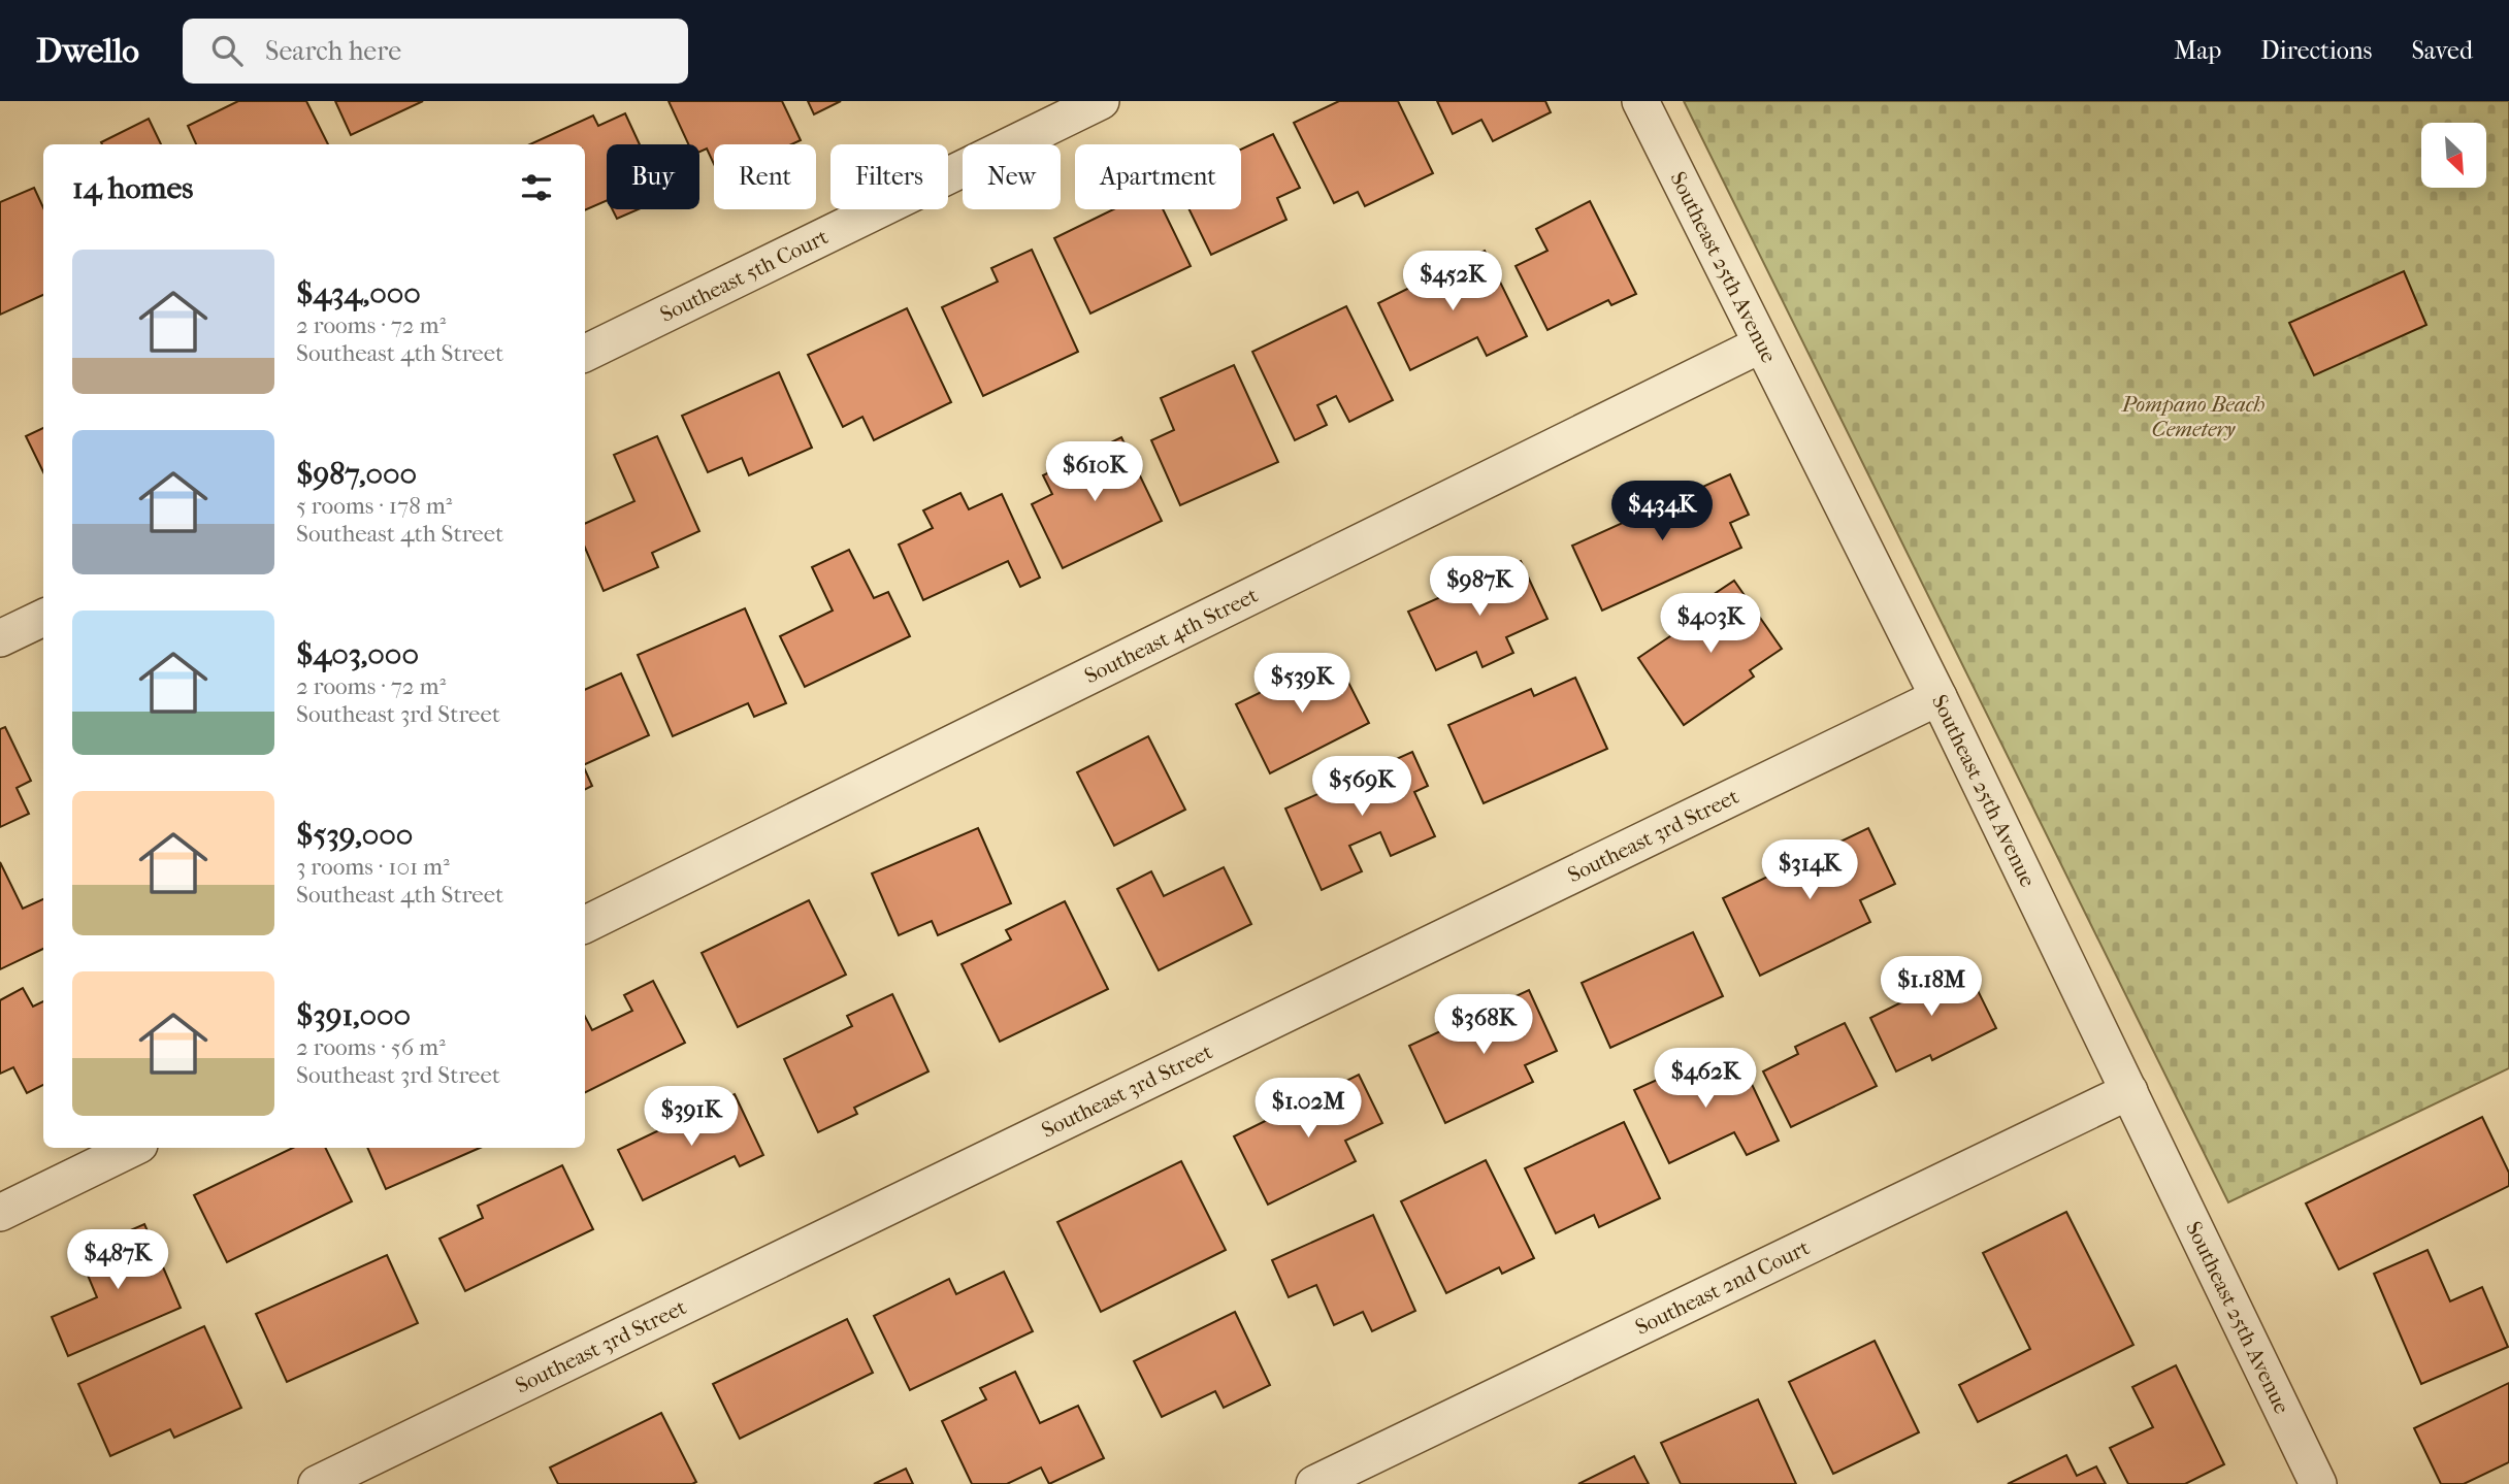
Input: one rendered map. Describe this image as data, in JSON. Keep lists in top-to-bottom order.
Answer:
{
  "streets": {
    "street": [
      "Southeast 25th Avenue",
      "Southeast 5th Court",
      "Southeast 4th Street",
      "Southeast 3rd Street",
      "Southeast 2nd Court"
    ]
  },
  "crossings": [
    ["Southeast 25th Avenue", "Southeast 4th Street"],
    ["Southeast 25th Avenue", "Southeast 3rd Street"],
    ["Southeast 25th Avenue", "Southeast 2nd Court"]
  ],
  "parks": ["Pompano Beach Cemetery"],
  "north": "bottom right",
  "page": {
    "header": "Dwello",
    "search": "Search here",
    "nav": ["Map", "Directions", "Saved"],
    "chip": [
      "Buy",
      "Rent",
      "Filters",
      "New",
      "Apartment"
    ],
    "heading": "14 homes",
    "list": [
      {
        "name": "$434,000",
        "note": "2 rooms · 72 m² · Southeast 4th Street"
      },
      {
        "name": "$987,000",
        "note": "5 rooms · 178 m² · Southeast 4th Street"
      },
      {
        "name": "$403,000",
        "note": "2 rooms · 72 m² · Southeast 3rd Street"
      },
      {
        "name": "$539,000",
        "note": "3 rooms · 101 m² · Southeast 4th Street"
      },
      {
        "name": "$391,000",
        "note": "2 rooms · 56 m² · Southeast 3rd Street"
      }
    ],
    "price": [
      "$452K",
      "$610K",
      "$434K",
      "$987K",
      "$403K",
      "$539K",
      "$569K",
      "$314K",
      "$1.18M",
      "$368K",
      "$462K",
      "$1.02M",
      "$391K",
      "$487K"
    ]
  }
}
